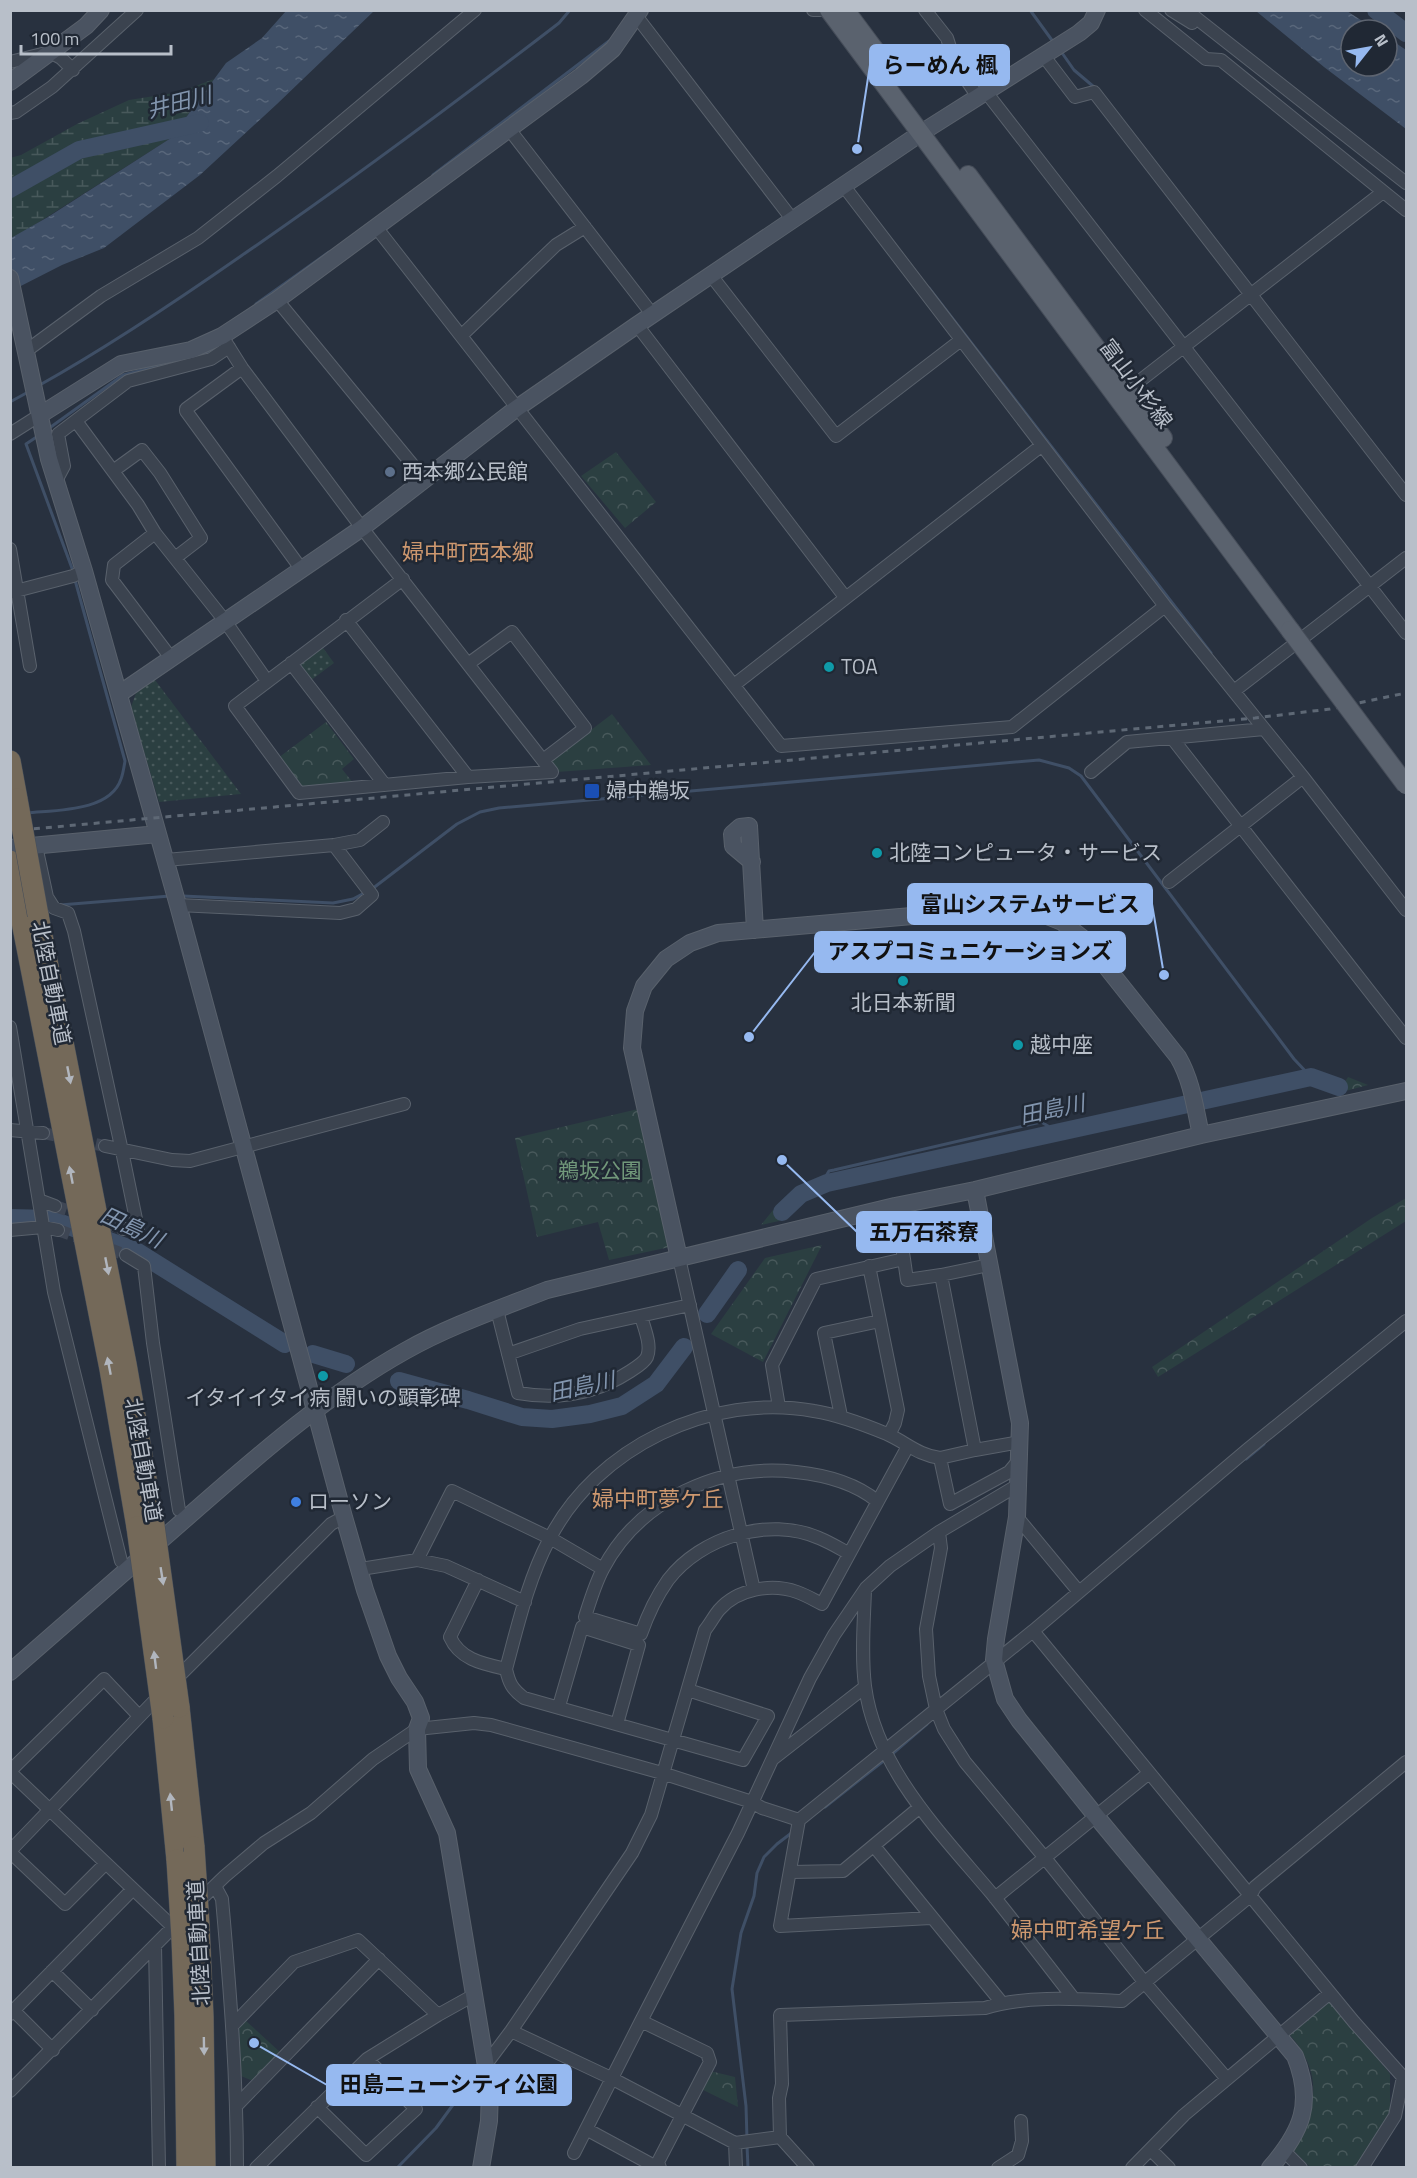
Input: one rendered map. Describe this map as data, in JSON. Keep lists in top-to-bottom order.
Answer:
{
  "streets": {
    "highway": ["北陸自動車道"],
    "main road": ["富山小杉線"]
  },
  "districts": ["婦中町西本郷", "婦中町夢ケ丘", "婦中町希望ケ丘"],
  "water": ["井田川", "田島川"],
  "parks": ["鵜坂公園"],
  "places": {
    "other": [
      "らーめん 楓",
      "西本郷公民館",
      "TOA",
      "北陸コンピュータ・サービス",
      "富山システムサービス",
      "北日本新聞",
      "アスプコミュニケーションズ",
      "越中座",
      "五万石茶寮",
      "イタイイタイ病 闘いの顕彰碑",
      "ローソン",
      "田島ニューシティ公園"
    ],
    "transit": ["婦中鵜坂"]
  },
  "scale_bar": "100 m",
  "north": "top right"
}
